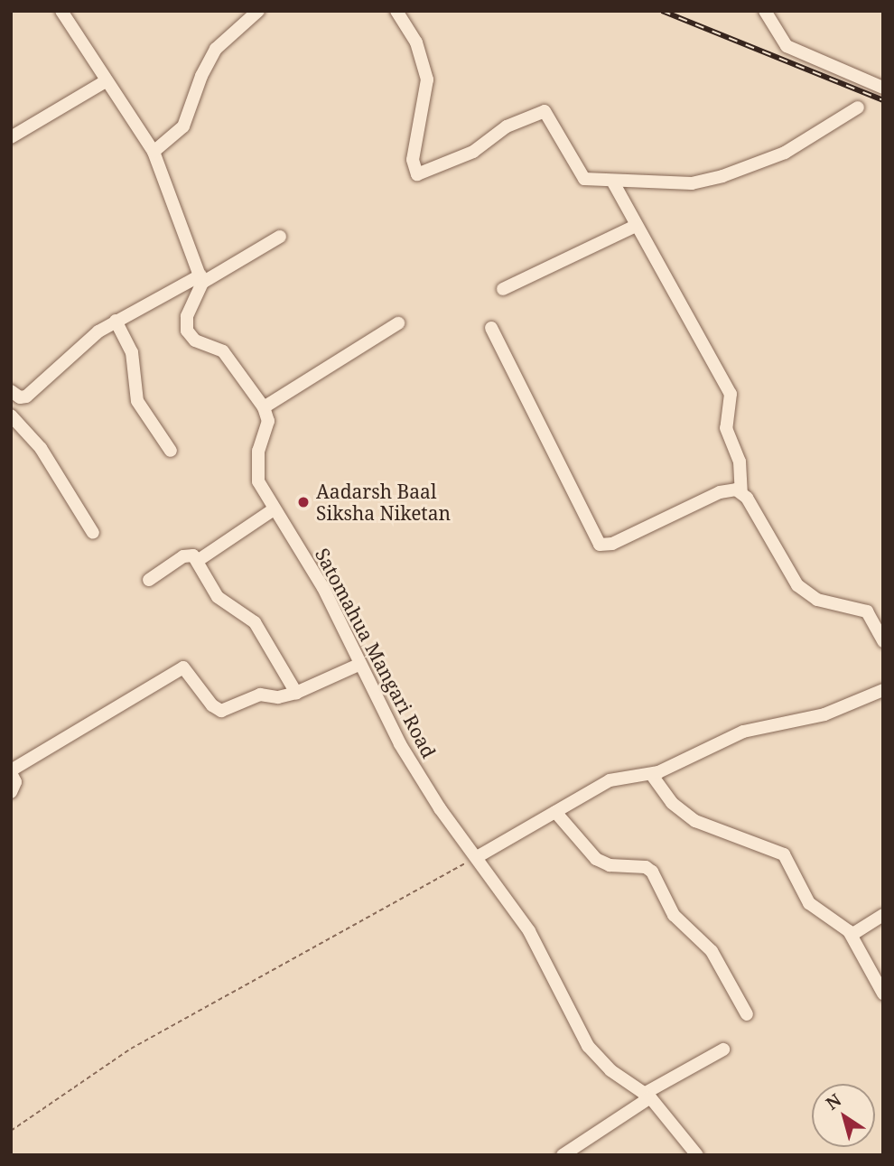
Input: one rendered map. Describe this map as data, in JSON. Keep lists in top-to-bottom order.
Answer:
{
  "streets": {
    "street": ["Satomahua Mangari Road"]
  },
  "places": ["Aadarsh Baal Siksha Niketan"],
  "north": "top left"
}
